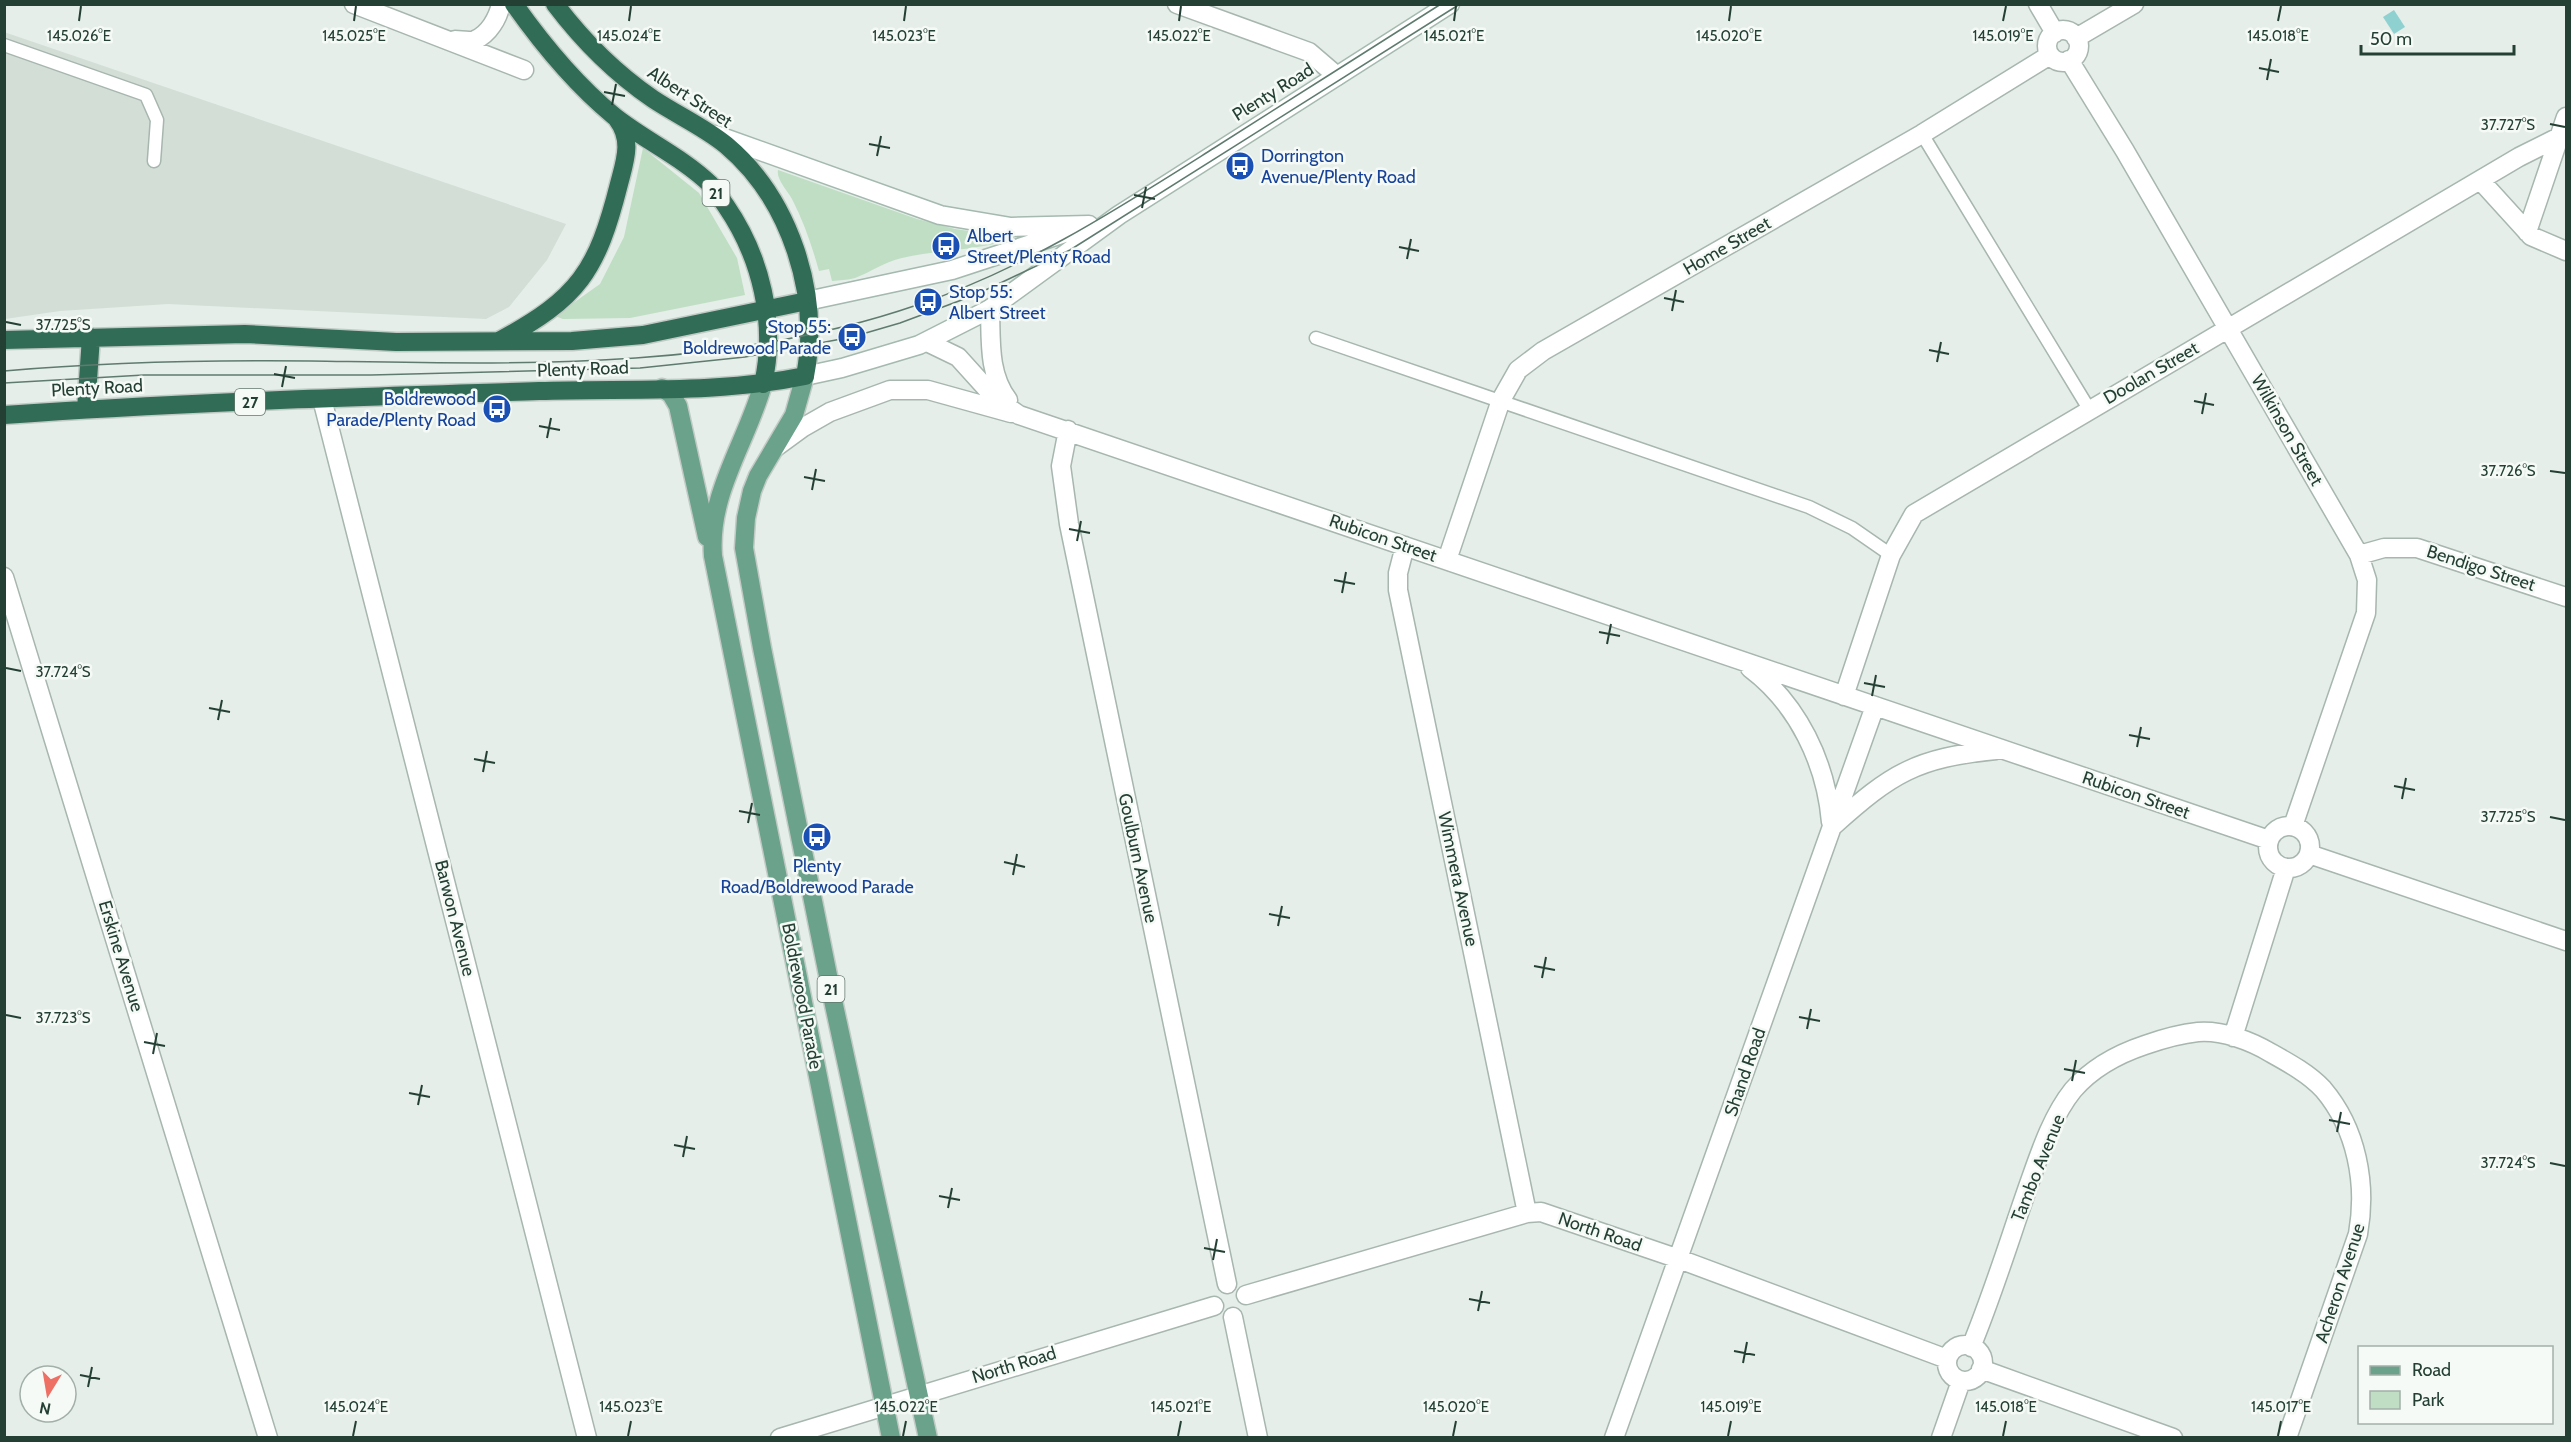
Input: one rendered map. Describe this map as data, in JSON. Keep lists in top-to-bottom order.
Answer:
{
  "streets": {
    "highway": [
      "Plenty Road",
      "Albert Street",
      "21",
      "27"
    ],
    "main road": ["Boldrewood Parade"],
    "street": [
      "Home Street",
      "Doolan Street",
      "Wilkinson Street",
      "Rubicon Street",
      "Bendigo Street",
      "Goulburn Avenue",
      "Wimmera Avenue",
      "Barwon Avenue",
      "Erskine Avenue",
      "Shand Road",
      "Tambo Avenue",
      "North Road",
      "Acheron Avenue"
    ]
  },
  "crossings": [
    ["Plenty Road", "Albert Street"],
    ["Plenty Road", "21"],
    ["Plenty Road", "Rubicon Street"],
    ["Plenty Road", "Barwon Avenue"],
    ["Plenty Road", "Boldrewood Parade"],
    ["Albert Street", "Boldrewood Parade"],
    ["21", "Boldrewood Parade"],
    ["Home Street", "Wilkinson Street"],
    ["Home Street", "Rubicon Street"],
    ["Doolan Street", "Wilkinson Street"],
    ["Doolan Street", "Rubicon Street"],
    ["Wilkinson Street", "Rubicon Street"],
    ["Wilkinson Street", "Bendigo Street"],
    ["Rubicon Street", "Goulburn Avenue"],
    ["Rubicon Street", "Wimmera Avenue"],
    ["Rubicon Street", "Boldrewood Parade"],
    ["Rubicon Street", "Shand Road"],
    ["Goulburn Avenue", "North Road"],
    ["Wimmera Avenue", "North Road"],
    ["Boldrewood Parade", "North Road"],
    ["Shand Road", "North Road"],
    ["Tambo Avenue", "North Road"],
    ["Tambo Avenue", "Acheron Avenue"]
  ],
  "places": {
    "bus stop": [
      "Dorrington Avenue/Plenty Road",
      "Albert Street/Plenty Road",
      "Stop 55: Albert Street",
      "Stop 55: Boldrewood Parade",
      "Boldrewood Parade/Plenty Road",
      "Plenty Road/Boldrewood Parade"
    ]
  },
  "legend": ["Road", "Park"],
  "scale_bar": "50 m",
  "north": "bottom",
  "coordinates": [
    "145.025°E",
    "145.024°E",
    "145.023°E",
    "145.022°E",
    "145.021°E",
    "145.020°E",
    "145.019°E",
    "145.018°E",
    "145.026°E",
    "37.727°S",
    "37.725°S",
    "37.726°S",
    "37.724°S",
    "37.723°S",
    "145.017°E"
  ]
}
